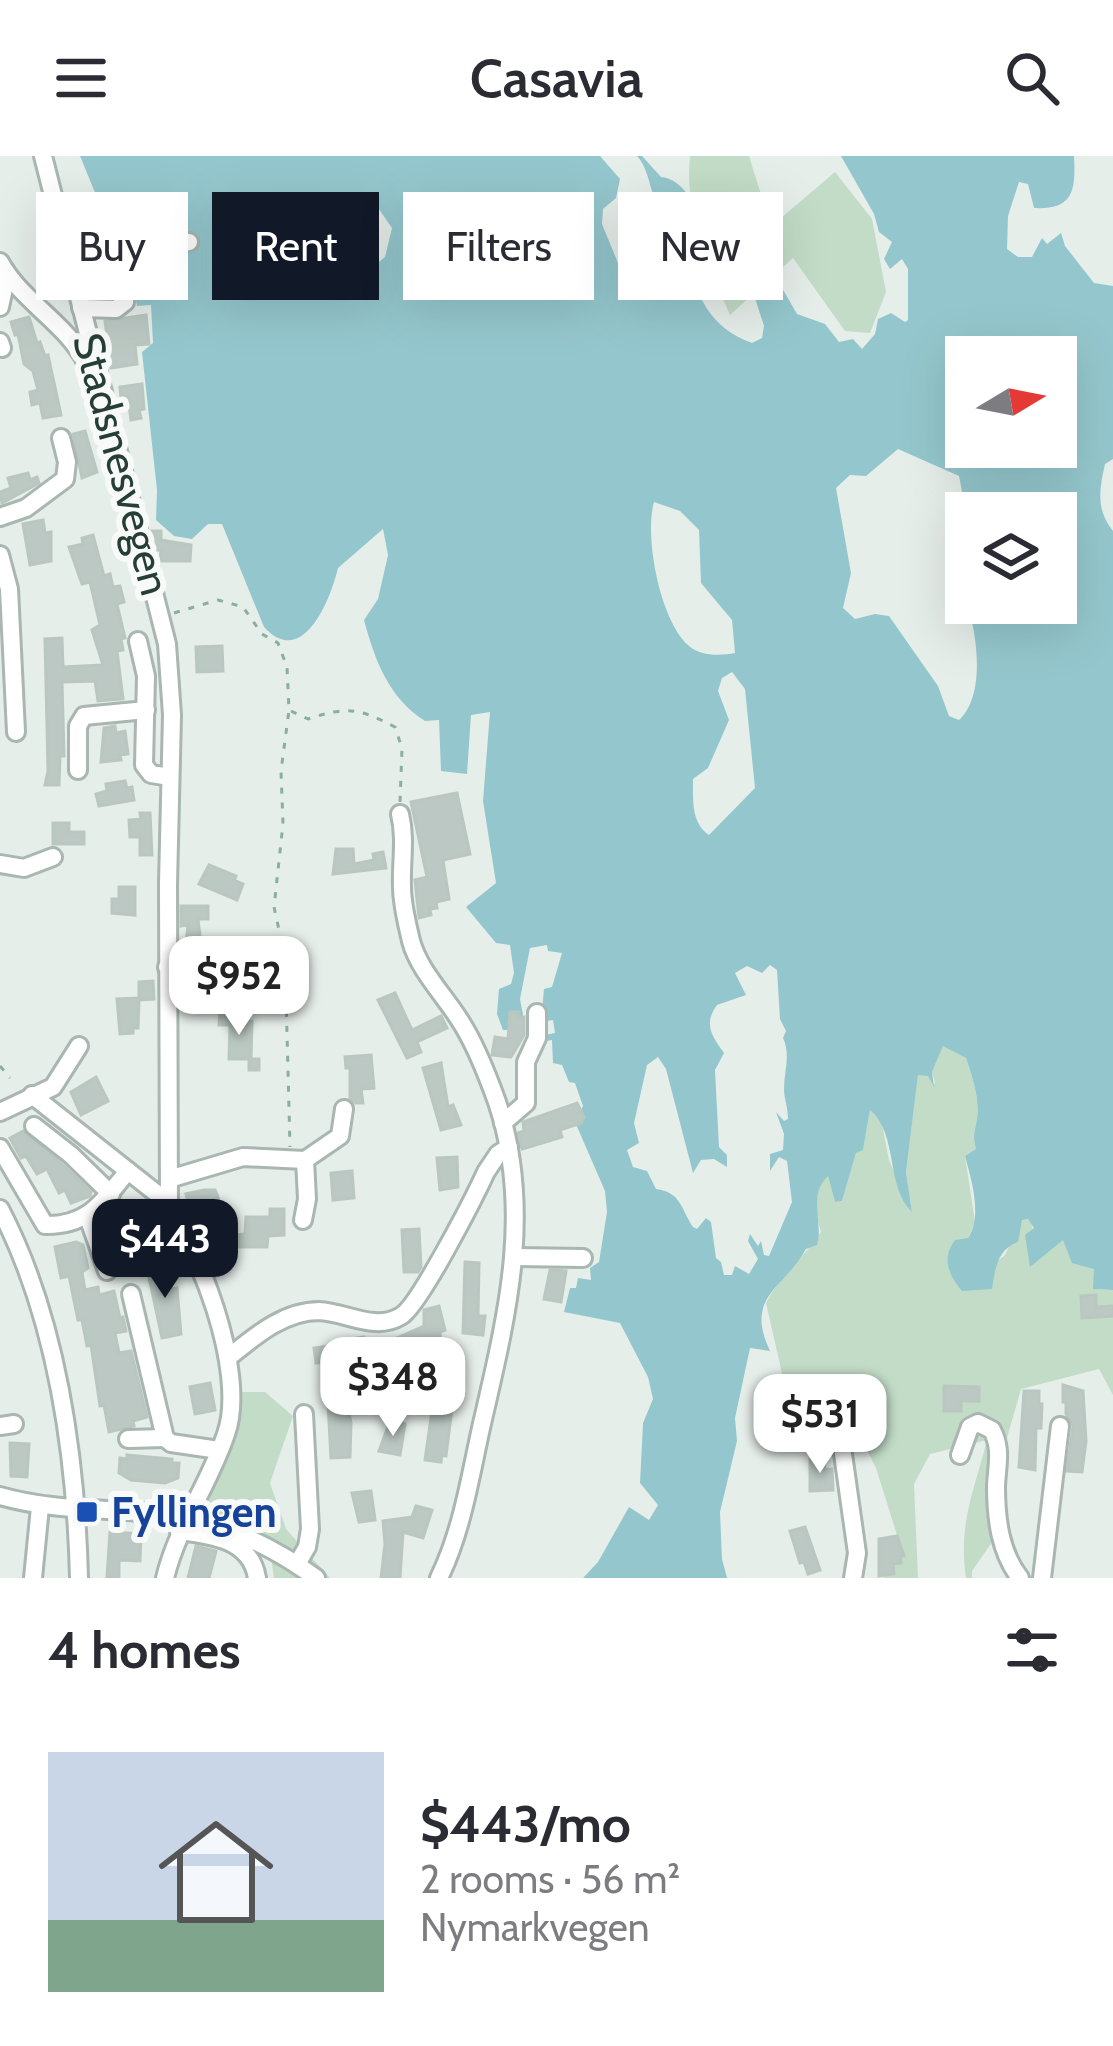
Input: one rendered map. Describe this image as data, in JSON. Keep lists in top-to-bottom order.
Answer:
{
  "streets": {
    "street": ["Stadsnesvegen"]
  },
  "places": {
    "transit": ["Fyllingen"]
  },
  "north": "right",
  "page": {
    "header": "Casavia",
    "chip": [
      "Buy",
      "Rent",
      "Filters",
      "New"
    ],
    "price": [
      "$952",
      "$443",
      "$348",
      "$531"
    ],
    "heading": "4 homes",
    "list": [
      {
        "name": "$443/mo",
        "note": "2 rooms · 56 m² · Nymarkvegen"
      }
    ]
  }
}
